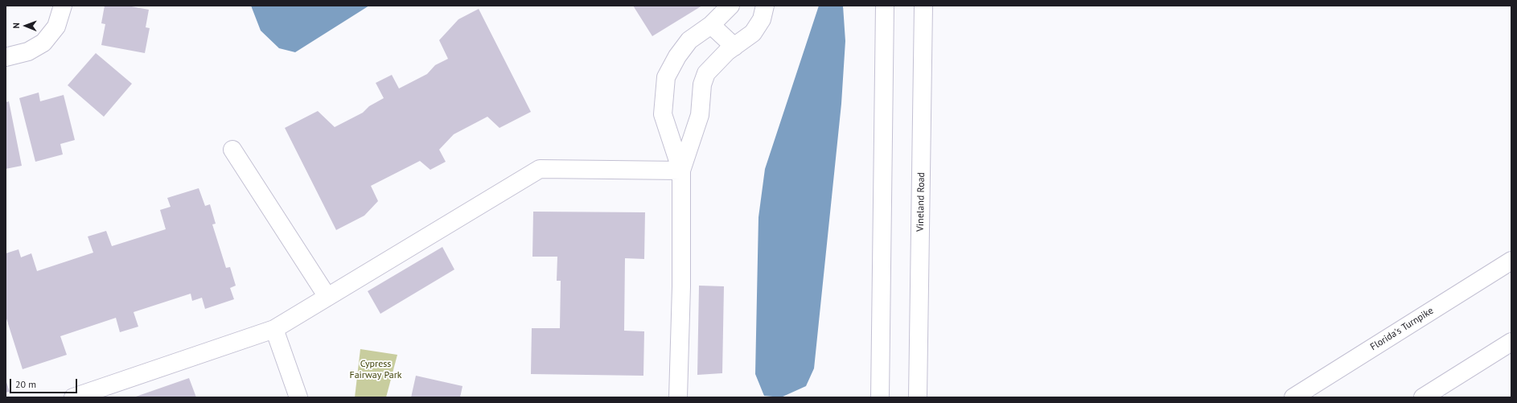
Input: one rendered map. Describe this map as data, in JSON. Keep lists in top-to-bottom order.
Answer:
{
  "streets": {
    "main road": ["Vineland Road", "Florida's Turnpike"]
  },
  "parks": ["Cypress Fairway Park"],
  "scale_bar": "20 m",
  "north": "left"
}
